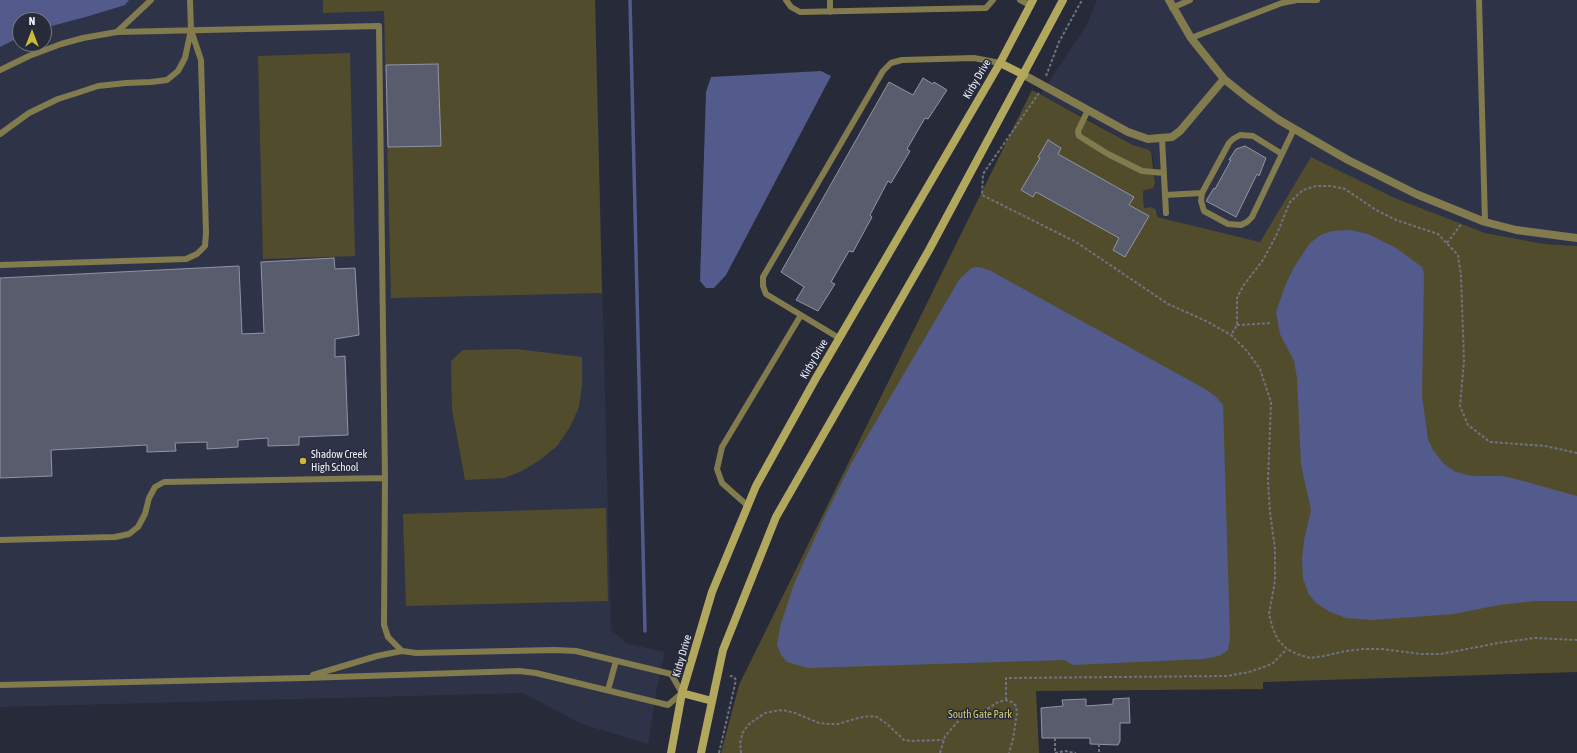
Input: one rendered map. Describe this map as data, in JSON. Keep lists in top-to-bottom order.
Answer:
{
  "streets": {
    "main road": ["Kirby Drive"]
  },
  "parks": ["South Gate Park"],
  "places": ["Shadow Creek High School"],
  "north": "top"
}
